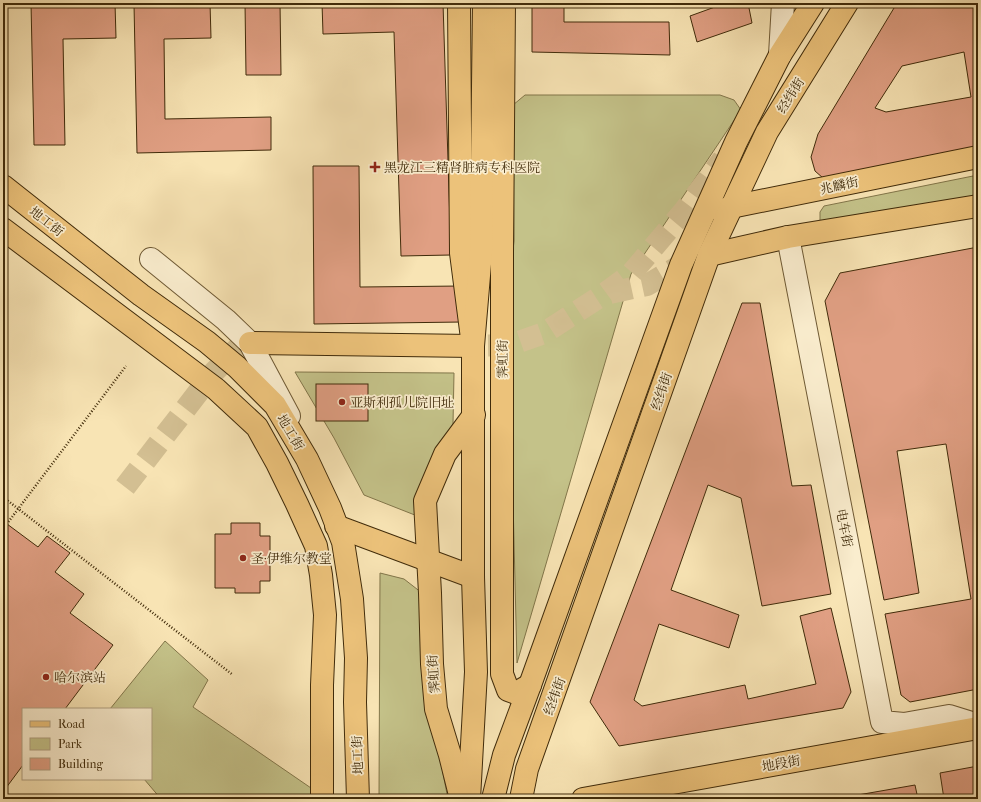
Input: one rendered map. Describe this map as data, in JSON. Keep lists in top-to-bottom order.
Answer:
{
  "streets": {
    "main road": [
      "经纬街",
      "兆麟街",
      "地工街",
      "霁虹街",
      "地段街"
    ],
    "street": ["电车街"]
  },
  "crossings": [
    ["经纬街", "兆麟街"],
    ["经纬街", "霁虹街"],
    ["电车街", "地段街"]
  ],
  "places": {
    "health": ["黑龙江三精肾脏病专科医院"],
    "other": ["亚斯利孤儿院旧址", "圣·伊维尔教堂", "哈尔滨站"]
  },
  "legend": ["Road", "Park", "Building"]
}
